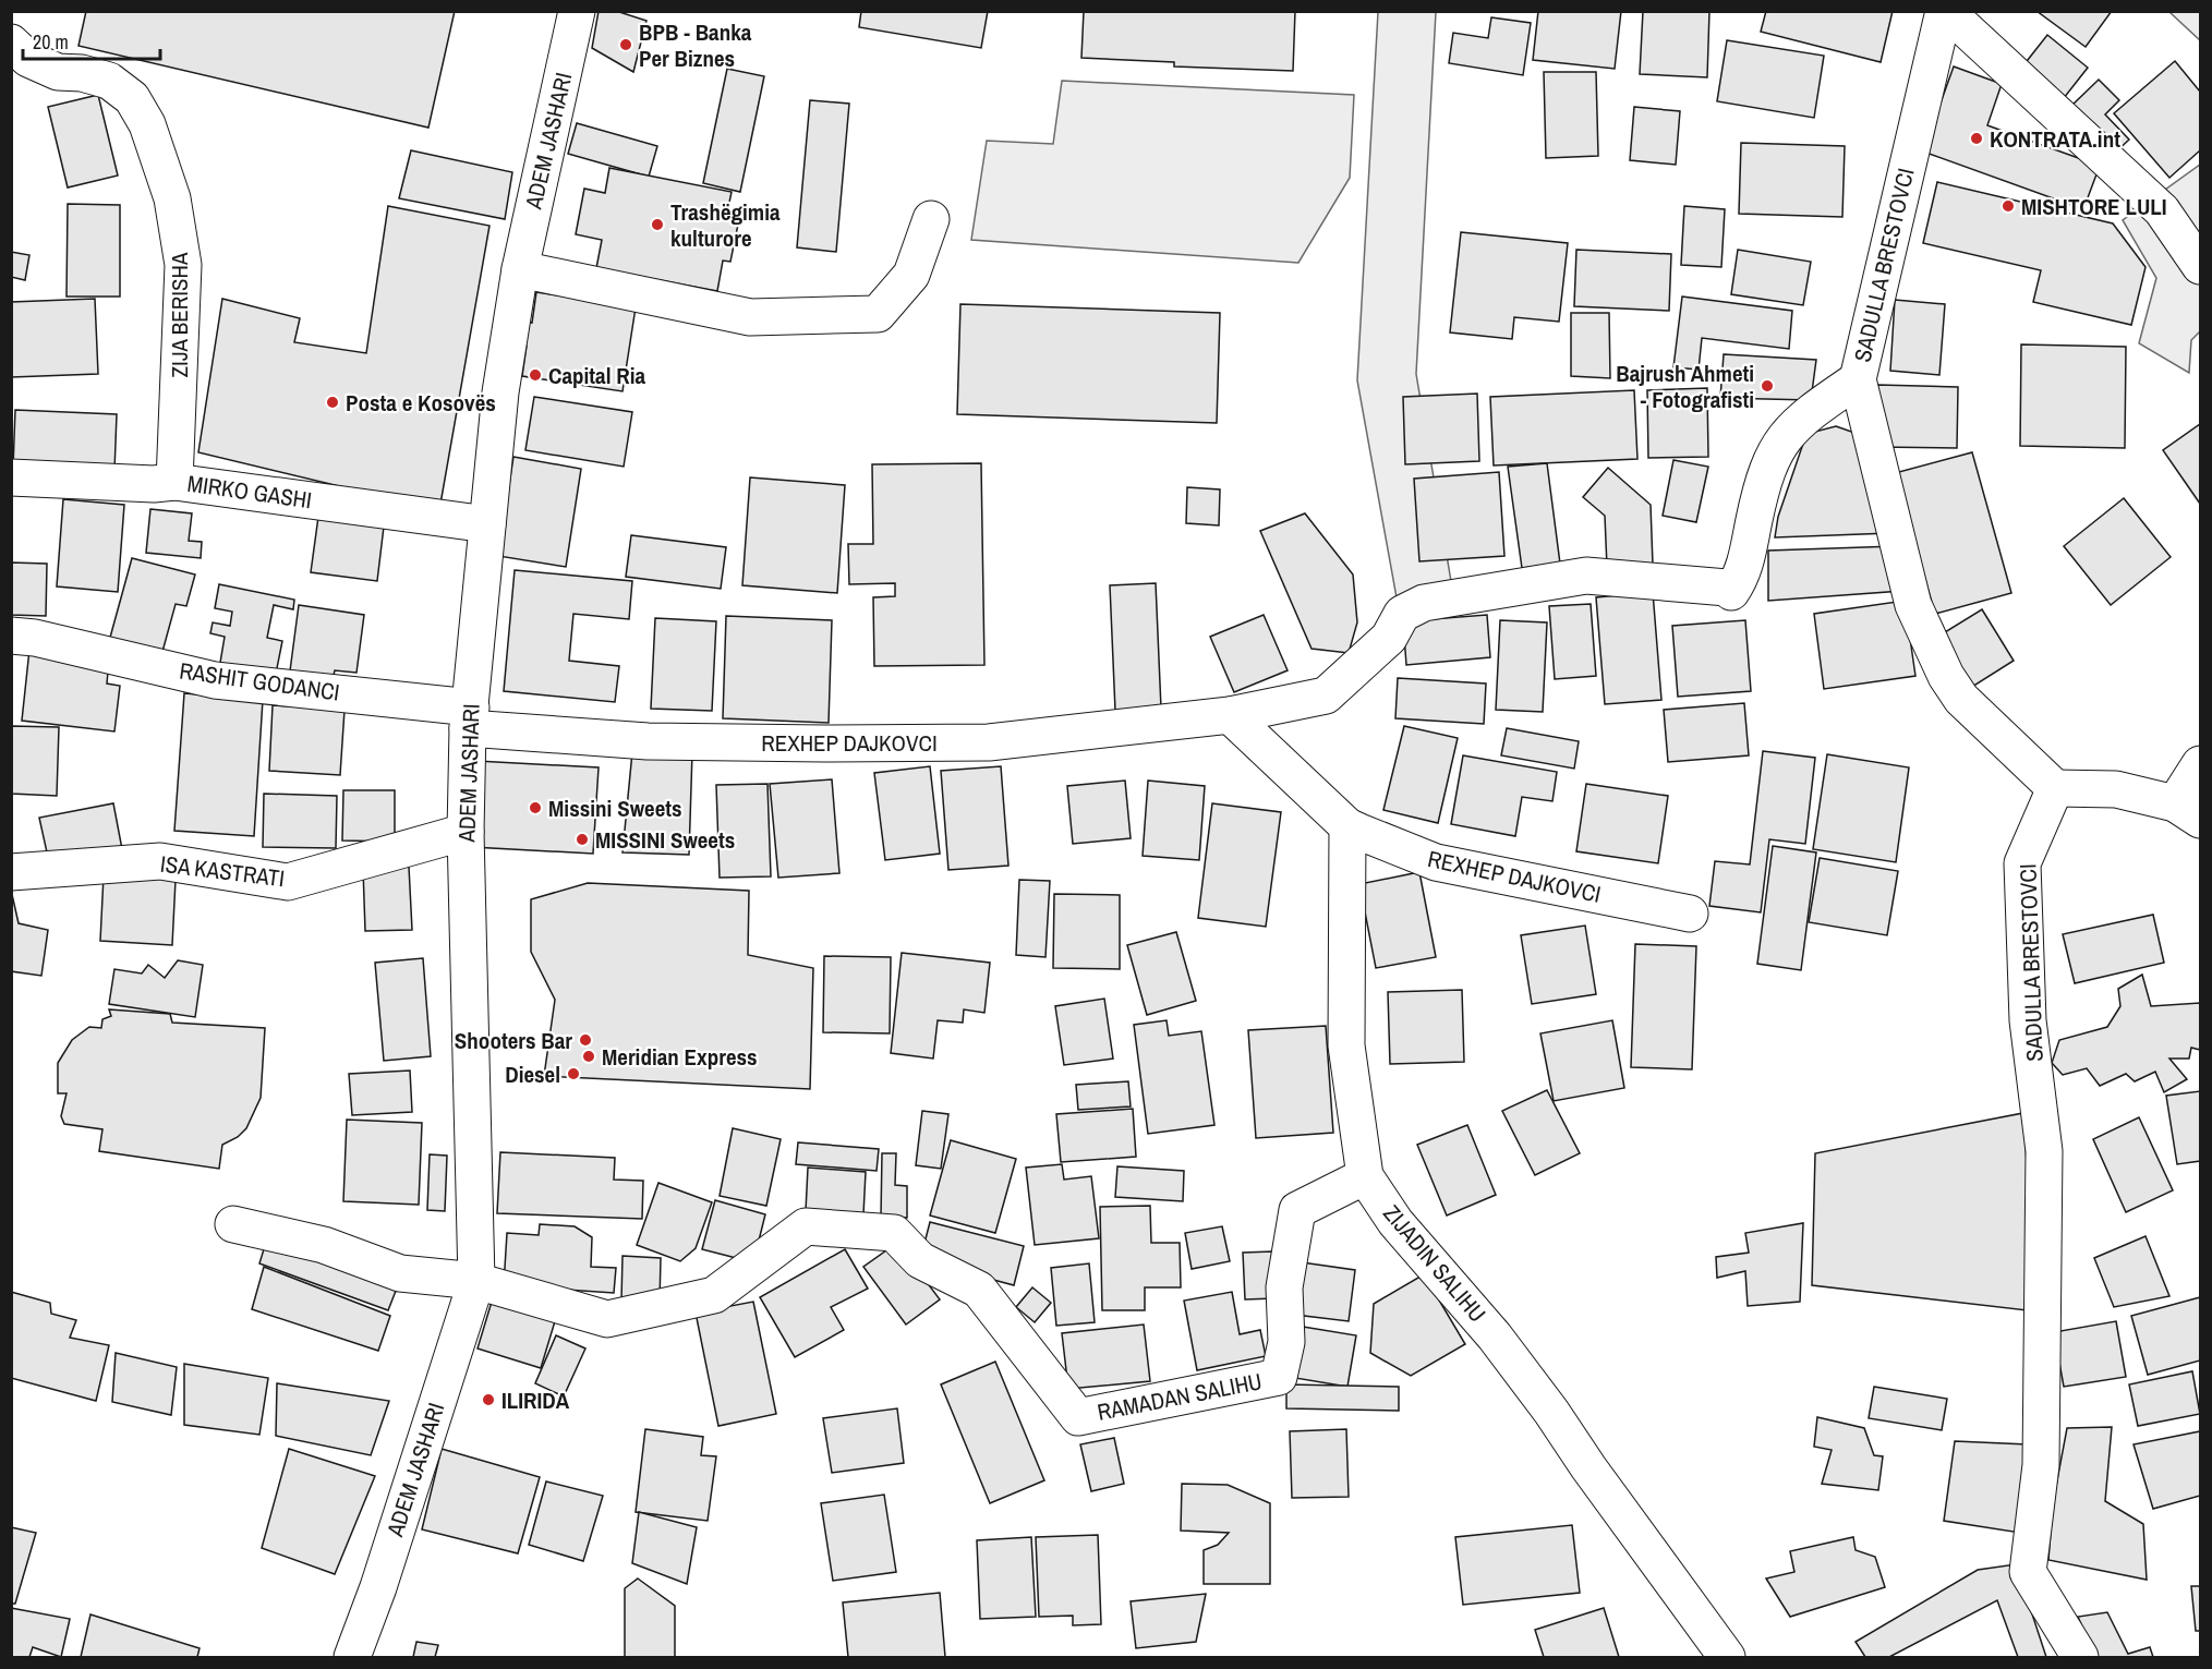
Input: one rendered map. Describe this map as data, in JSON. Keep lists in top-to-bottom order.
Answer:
{
  "streets": {
    "street": [
      "ADEM JASHARI",
      "SADULLA BRESTOVCI",
      "ZIJA BERISHA",
      "MIRKO GASHI",
      "RASHIT GODANCI",
      "REXHEP DAJKOVCI",
      "ISA KASTRATI",
      "ZIJADIN SALIHU",
      "RAMADAN SALIHU"
    ]
  },
  "crossings": [
    ["ADEM JASHARI", "MIRKO GASHI"],
    ["ADEM JASHARI", "RASHIT GODANCI"],
    ["ADEM JASHARI", "REXHEP DAJKOVCI"],
    ["ADEM JASHARI", "ISA KASTRATI"],
    ["ADEM JASHARI", "RAMADAN SALIHU"],
    ["SADULLA BRESTOVCI", "REXHEP DAJKOVCI"],
    ["ZIJA BERISHA", "MIRKO GASHI"],
    ["RASHIT GODANCI", "REXHEP DAJKOVCI"],
    ["REXHEP DAJKOVCI", "ZIJADIN SALIHU"],
    ["ZIJADIN SALIHU", "RAMADAN SALIHU"]
  ],
  "places": [
    "BPB - Banka Per Biznes",
    "KONTRATA.int",
    "MISHTORE LULI",
    "Trashëgimia kulturore",
    "Capital Ria",
    "Bajrush Ahmeti - Fotografisti",
    "Posta e Kosovës",
    "Missini Sweets",
    "MISSINI Sweets",
    "Shooters Bar",
    "Meridian Express",
    "Diesel",
    "ILIRIDA"
  ],
  "scale_bar": "20 m"
}
